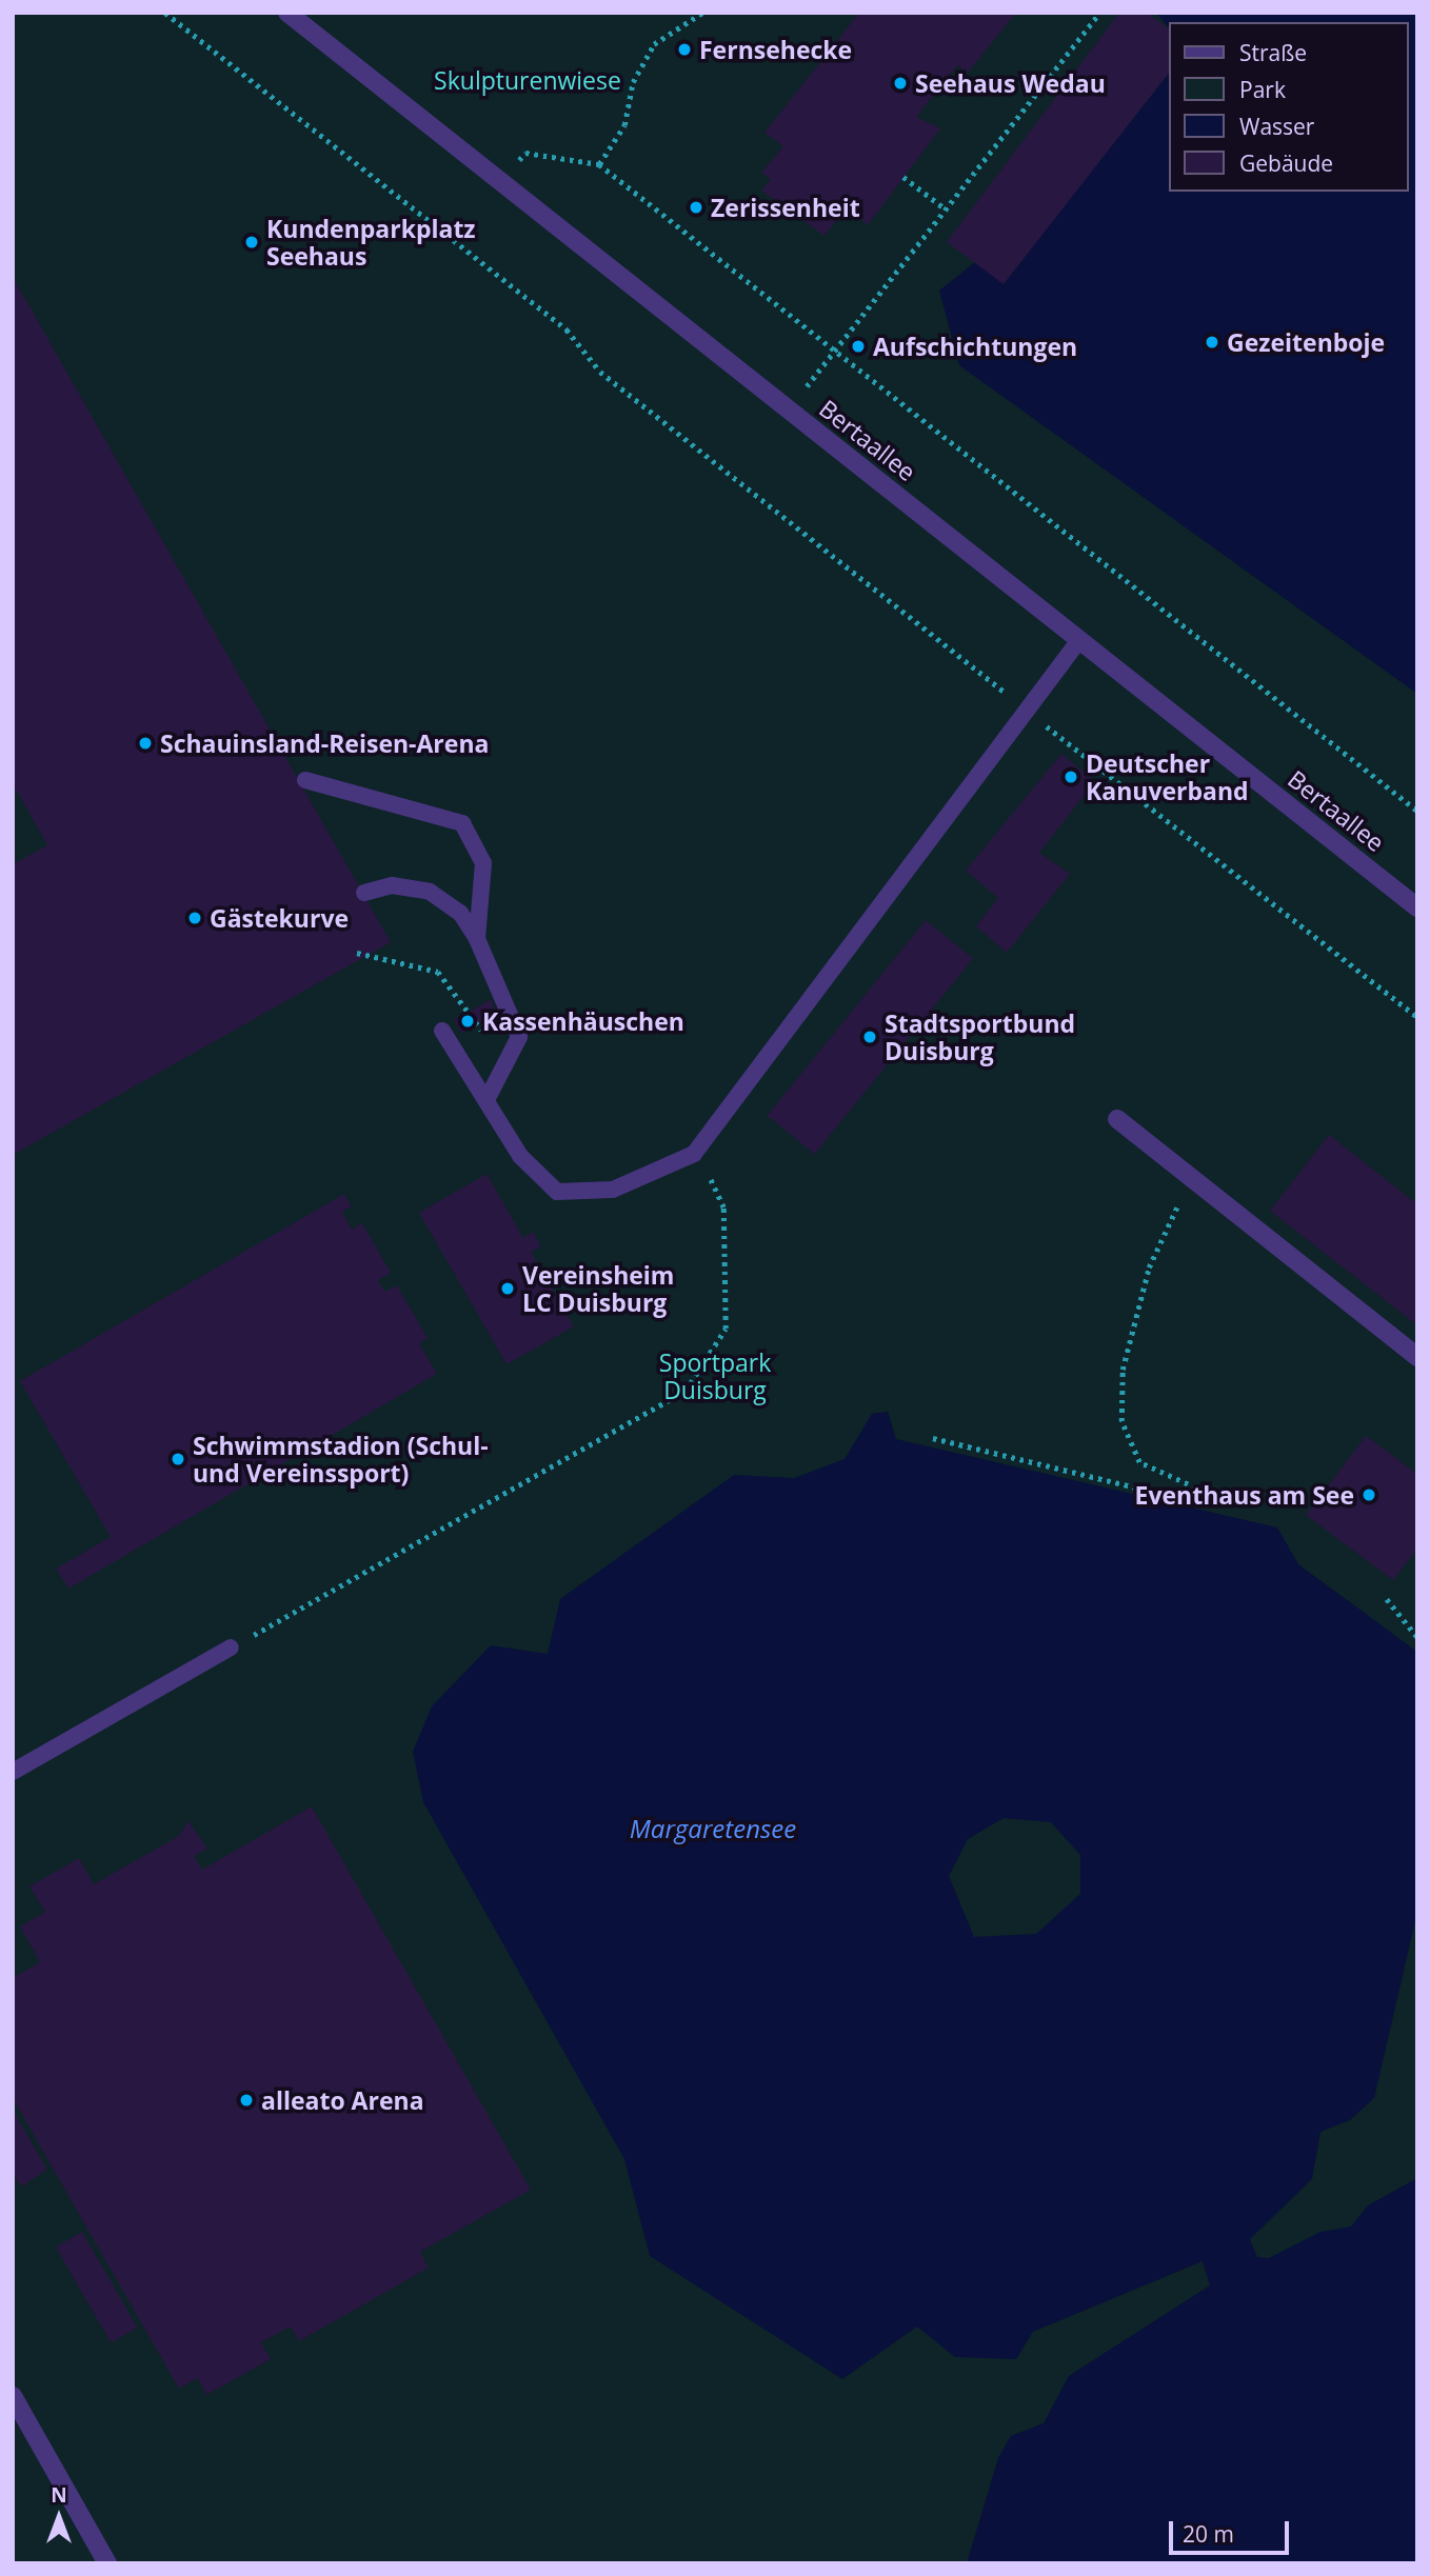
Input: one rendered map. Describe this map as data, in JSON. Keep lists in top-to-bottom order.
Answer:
{
  "streets": {
    "street": ["Bertaallee"]
  },
  "water": ["Margaretensee"],
  "parks": ["Skulpturenwiese", "Sportpark Duisburg"],
  "places": [
    "Fernsehecke",
    "Seehaus Wedau",
    "Zerissenheit",
    "Kundenparkplatz Seehaus",
    "Gezeitenboje",
    "Aufschichtungen",
    "Schauinsland-Reisen-Arena",
    "Deutscher Kanuverband",
    "Gästekurve",
    "Kassenhäuschen",
    "Stadtsportbund Duisburg",
    "Vereinsheim LC Duisburg",
    "Schwimmstadion (Schul- und Vereinssport)",
    "Eventhaus am See",
    "alleato Arena"
  ],
  "legend": [
    "Straße",
    "Park",
    "Wasser",
    "Gebäude"
  ],
  "scale_bar": "20 m",
  "north": "top"
}
